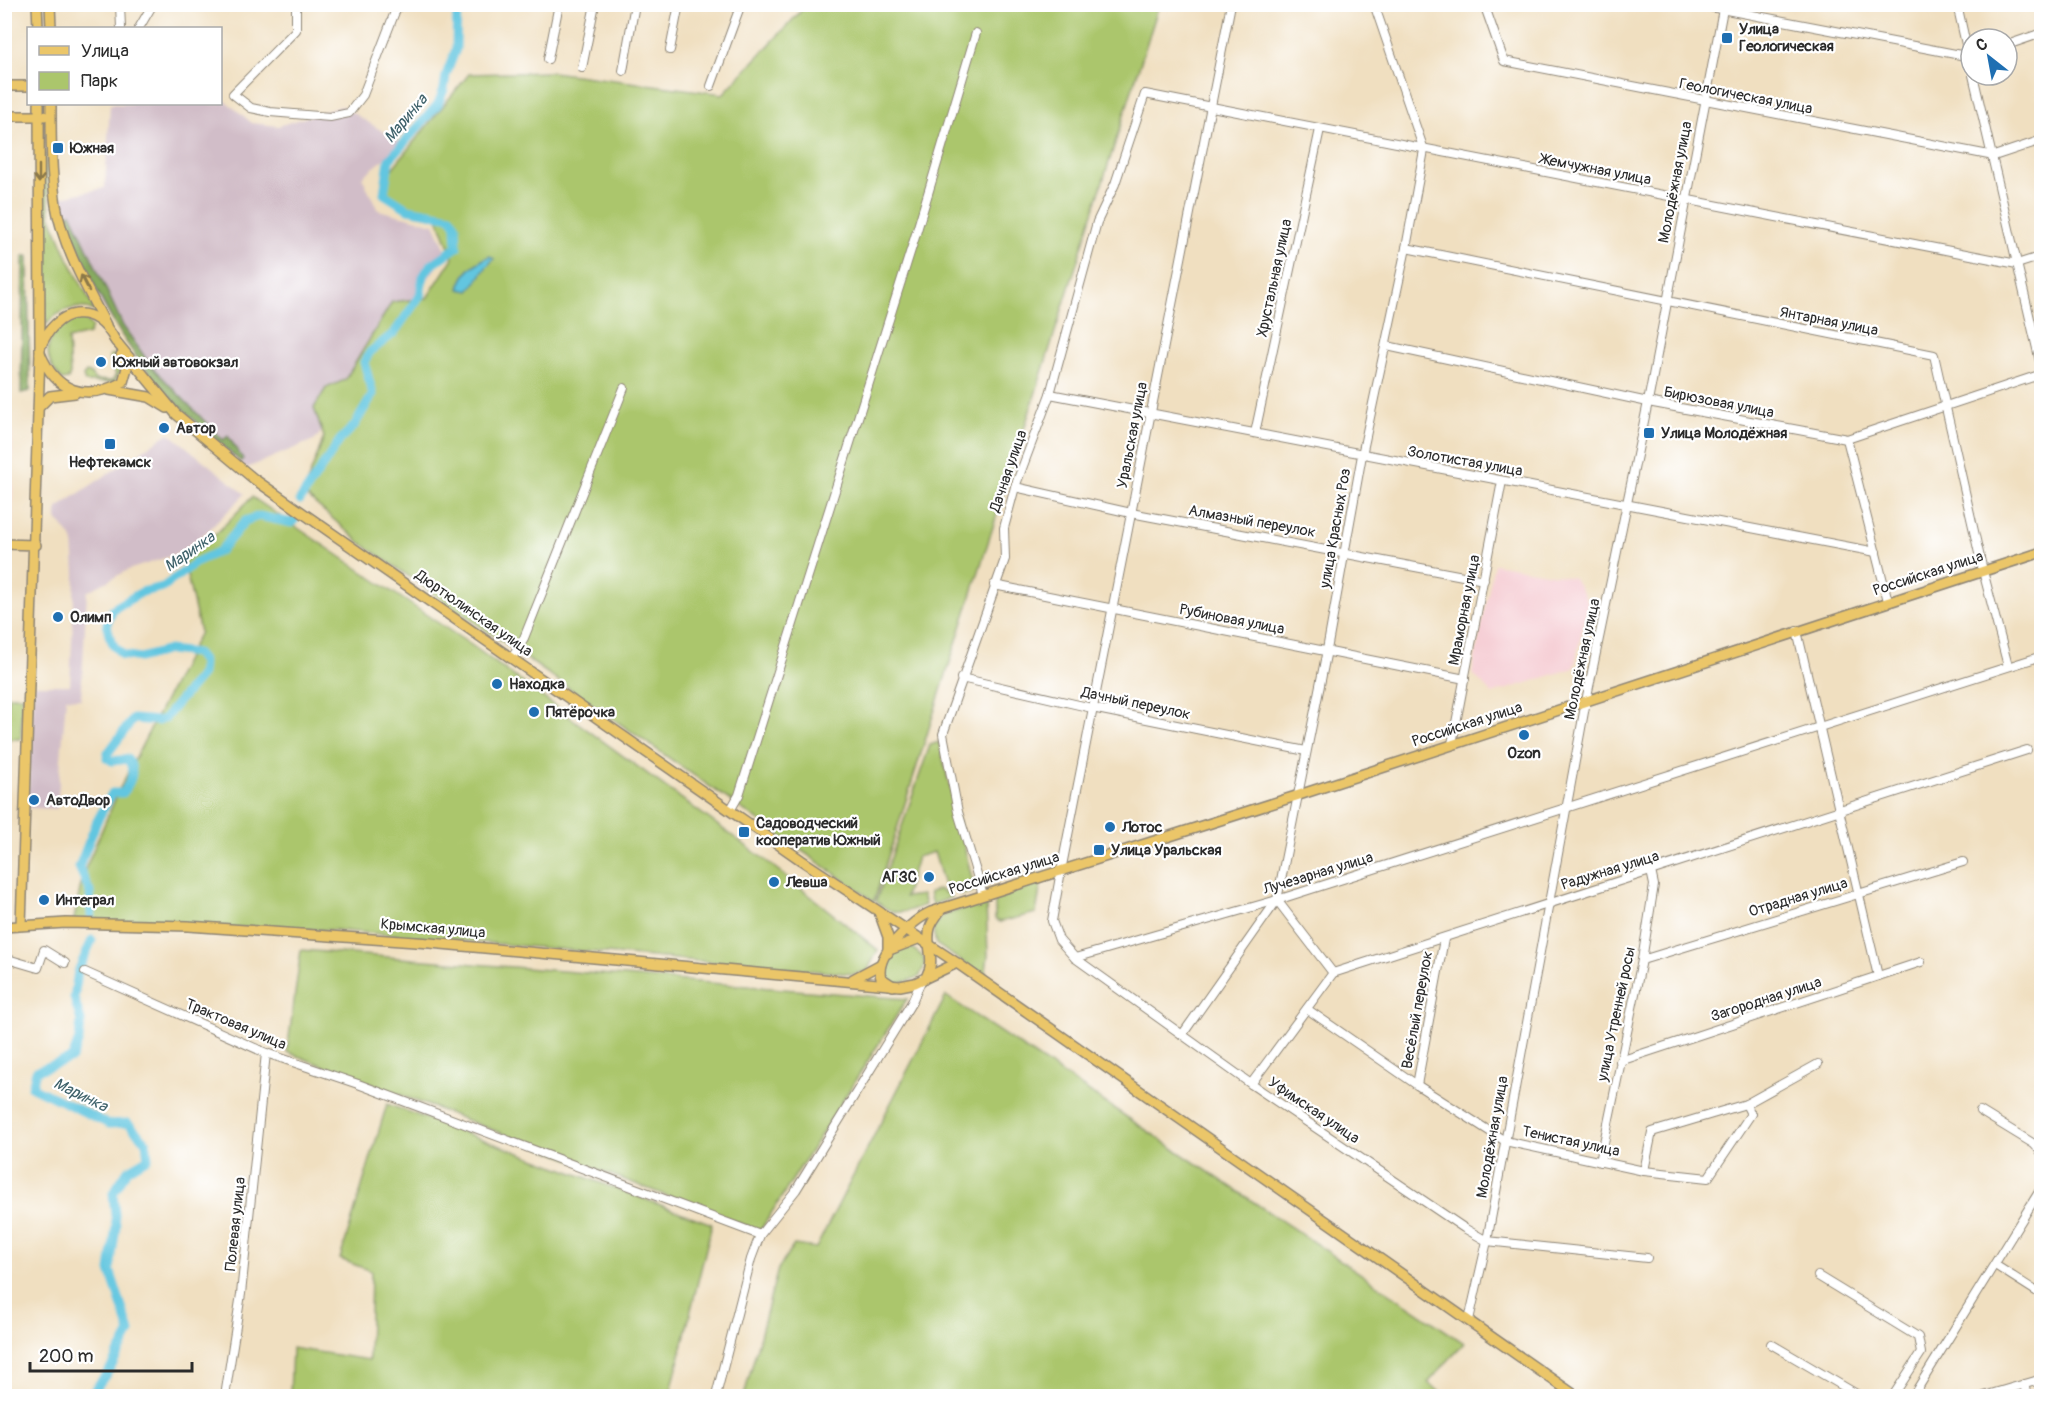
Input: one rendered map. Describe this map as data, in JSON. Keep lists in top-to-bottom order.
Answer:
{
  "streets": {
    "main road": ["Российская улица", "Дюртюлинская улица", "Крымская улица"],
    "street": [
      "Геологическая улица",
      "Жемчужная улица",
      "Молодёжная улица",
      "Хрустальная улица",
      "Янтарная улица",
      "Бирюзовая улица",
      "Уральская улица",
      "Золотистая улица",
      "Дачная улица",
      "Алмазный переулок",
      "улица Красных Роз",
      "Мраморная улица",
      "Рубиновая улица",
      "Дачный переулок",
      "Радужная улица",
      "Лучезарная улица",
      "Отрадная улица",
      "Загородная улица",
      "Весёлый переулок",
      "улица Утренней росы",
      "Трактовая улица",
      "Уфимская улица",
      "Тенистая улица",
      "Полевая улица"
    ]
  },
  "crossings": [
    ["Геологическая улица", "Молодёжная улица"],
    ["Жемчужная улица", "Молодёжная улица"],
    ["Жемчужная улица", "Хрустальная улица"],
    ["Жемчужная улица", "Уральская улица"],
    ["Жемчужная улица", "Дачная улица"],
    ["Жемчужная улица", "улица Красных Роз"],
    ["Молодёжная улица", "Янтарная улица"],
    ["Молодёжная улица", "Бирюзовая улица"],
    ["Молодёжная улица", "Золотистая улица"],
    ["Молодёжная улица", "Российская улица"],
    ["Молодёжная улица", "Радужная улица"],
    ["Молодёжная улица", "Лучезарная улица"],
    ["Молодёжная улица", "Уфимская улица"],
    ["Молодёжная улица", "Тенистая улица"],
    ["Хрустальная улица", "Золотистая улица"],
    ["Янтарная улица", "Бирюзовая улица"],
    ["Янтарная улица", "улица Красных Роз"],
    ["Янтарная улица", "Российская улица"],
    ["Янтарная улица", "Лучезарная улица"],
    ["Бирюзовая улица", "улица Красных Роз"],
    ["Уральская улица", "Золотистая улица"],
    ["Уральская улица", "Алмазный переулок"],
    ["Уральская улица", "Российская улица"],
    ["Уральская улица", "Рубиновая улица"],
    ["Уральская улица", "Дачный переулок"],
    ["Уральская улица", "Уфимская улица"],
    ["Золотистая улица", "Дачная улица"],
    ["Золотистая улица", "улица Красных Роз"],
    ["Золотистая улица", "Мраморная улица"],
    ["Дачная улица", "Алмазный переулок"],
    ["Дачная улица", "Российская улица"],
    ["Дачная улица", "Рубиновая улица"],
    ["Дачная улица", "Дачный переулок"],
    ["Алмазный переулок", "улица Красных Роз"],
    ["Алмазный переулок", "Мраморная улица"],
    ["улица Красных Роз", "Российская улица"],
    ["улица Красных Роз", "Рубиновая улица"],
    ["улица Красных Роз", "Дачный переулок"],
    ["улица Красных Роз", "Лучезарная улица"],
    ["улица Красных Роз", "Уфимская улица"],
    ["Российская улица", "Мраморная улица"],
    ["Российская улица", "Дюртюлинская улица"],
    ["Российская улица", "Уфимская улица"],
    ["Мраморная улица", "Рубиновая улица"],
    ["Дюртюлинская улица", "Крымская улица"],
    ["Радужная улица", "Весёлый переулок"],
    ["Радужная улица", "улица Утренней росы"],
    ["Лучезарная улица", "Уфимская улица"],
    ["Отрадная улица", "улица Утренней росы"],
    ["Загородная улица", "улица Утренней росы"],
    ["Весёлый переулок", "Тенистая улица"],
    ["улица Утренней росы", "Тенистая улица"],
    ["Трактовая улица", "Полевая улица"]
  ],
  "water": ["Маринка"],
  "places": {
    "transit": [
      "Улица Геологическая",
      "Южная",
      "Улица Молодёжная",
      "Нефтекамск",
      "Садоводческий кооператив Южный",
      "Улица Уральская"
    ],
    "other": [
      "Южный автовокзал",
      "Автор",
      "Олимп",
      "Находка",
      "Пятёрочка",
      "Ozon",
      "АвтоДвор",
      "Лотос",
      "АГЗС",
      "Левша",
      "Интеграл"
    ]
  },
  "legend": ["Улица", "Парк"],
  "scale_bar": "200 m",
  "north": "top left"
}
